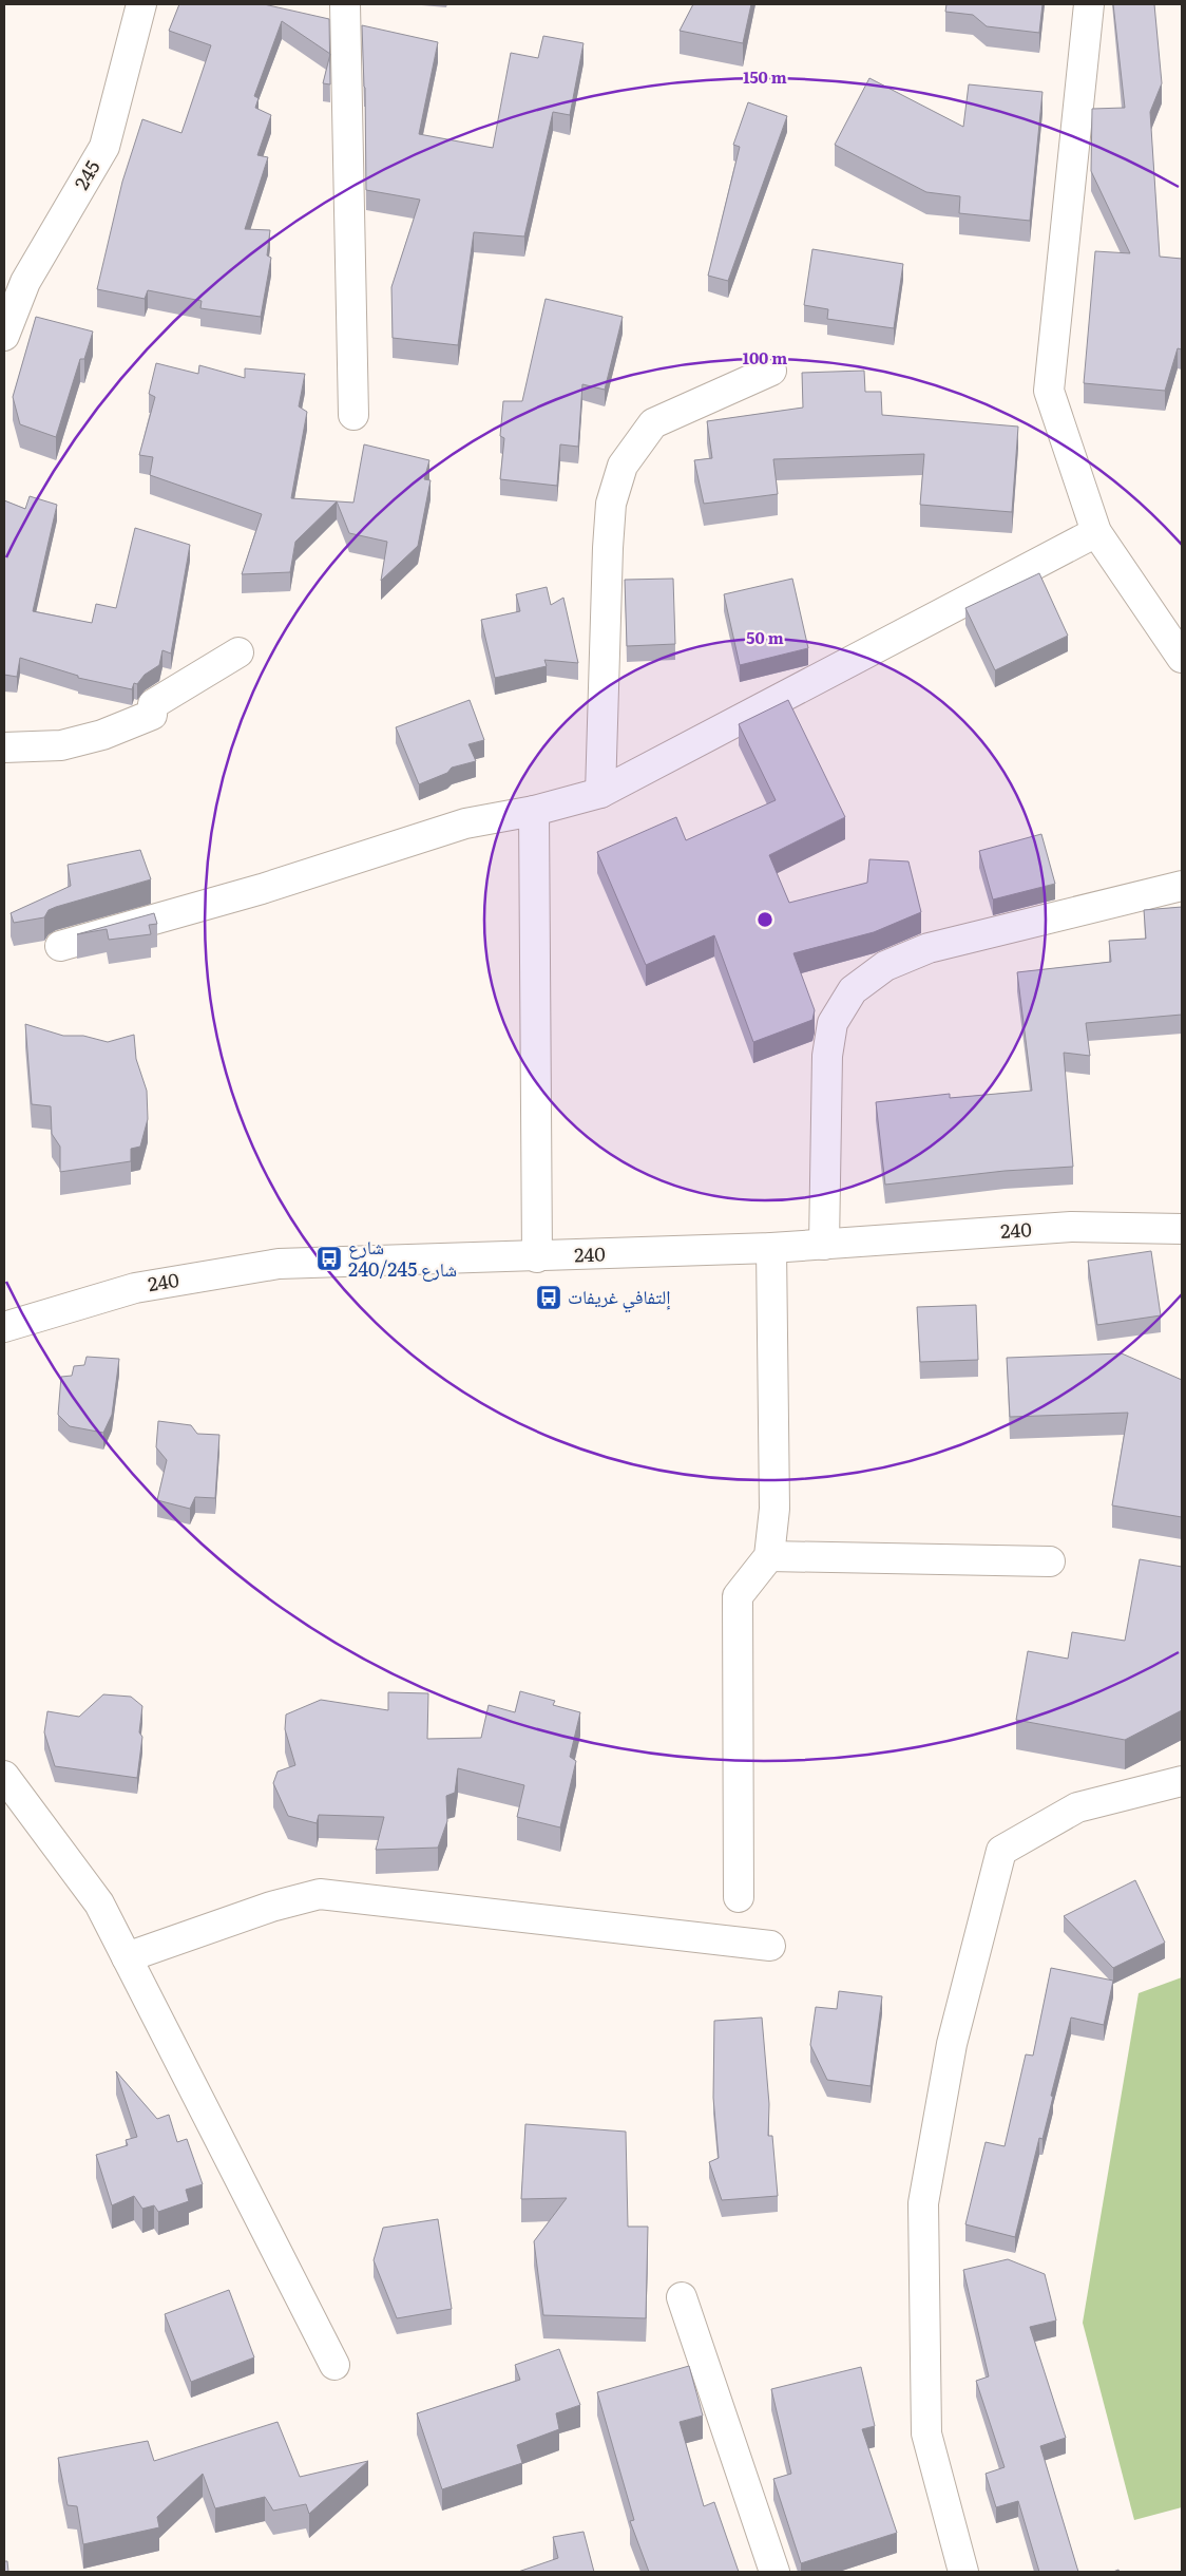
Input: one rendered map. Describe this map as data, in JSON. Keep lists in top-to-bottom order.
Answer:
{
  "streets": {
    "street": ["245", "240"]
  },
  "places": {
    "bus stop": ["شارع 240/شارع 245", "إلتفافي غريفات"]
  },
  "rings": ["150 m", "100 m", "50 m"]
}
